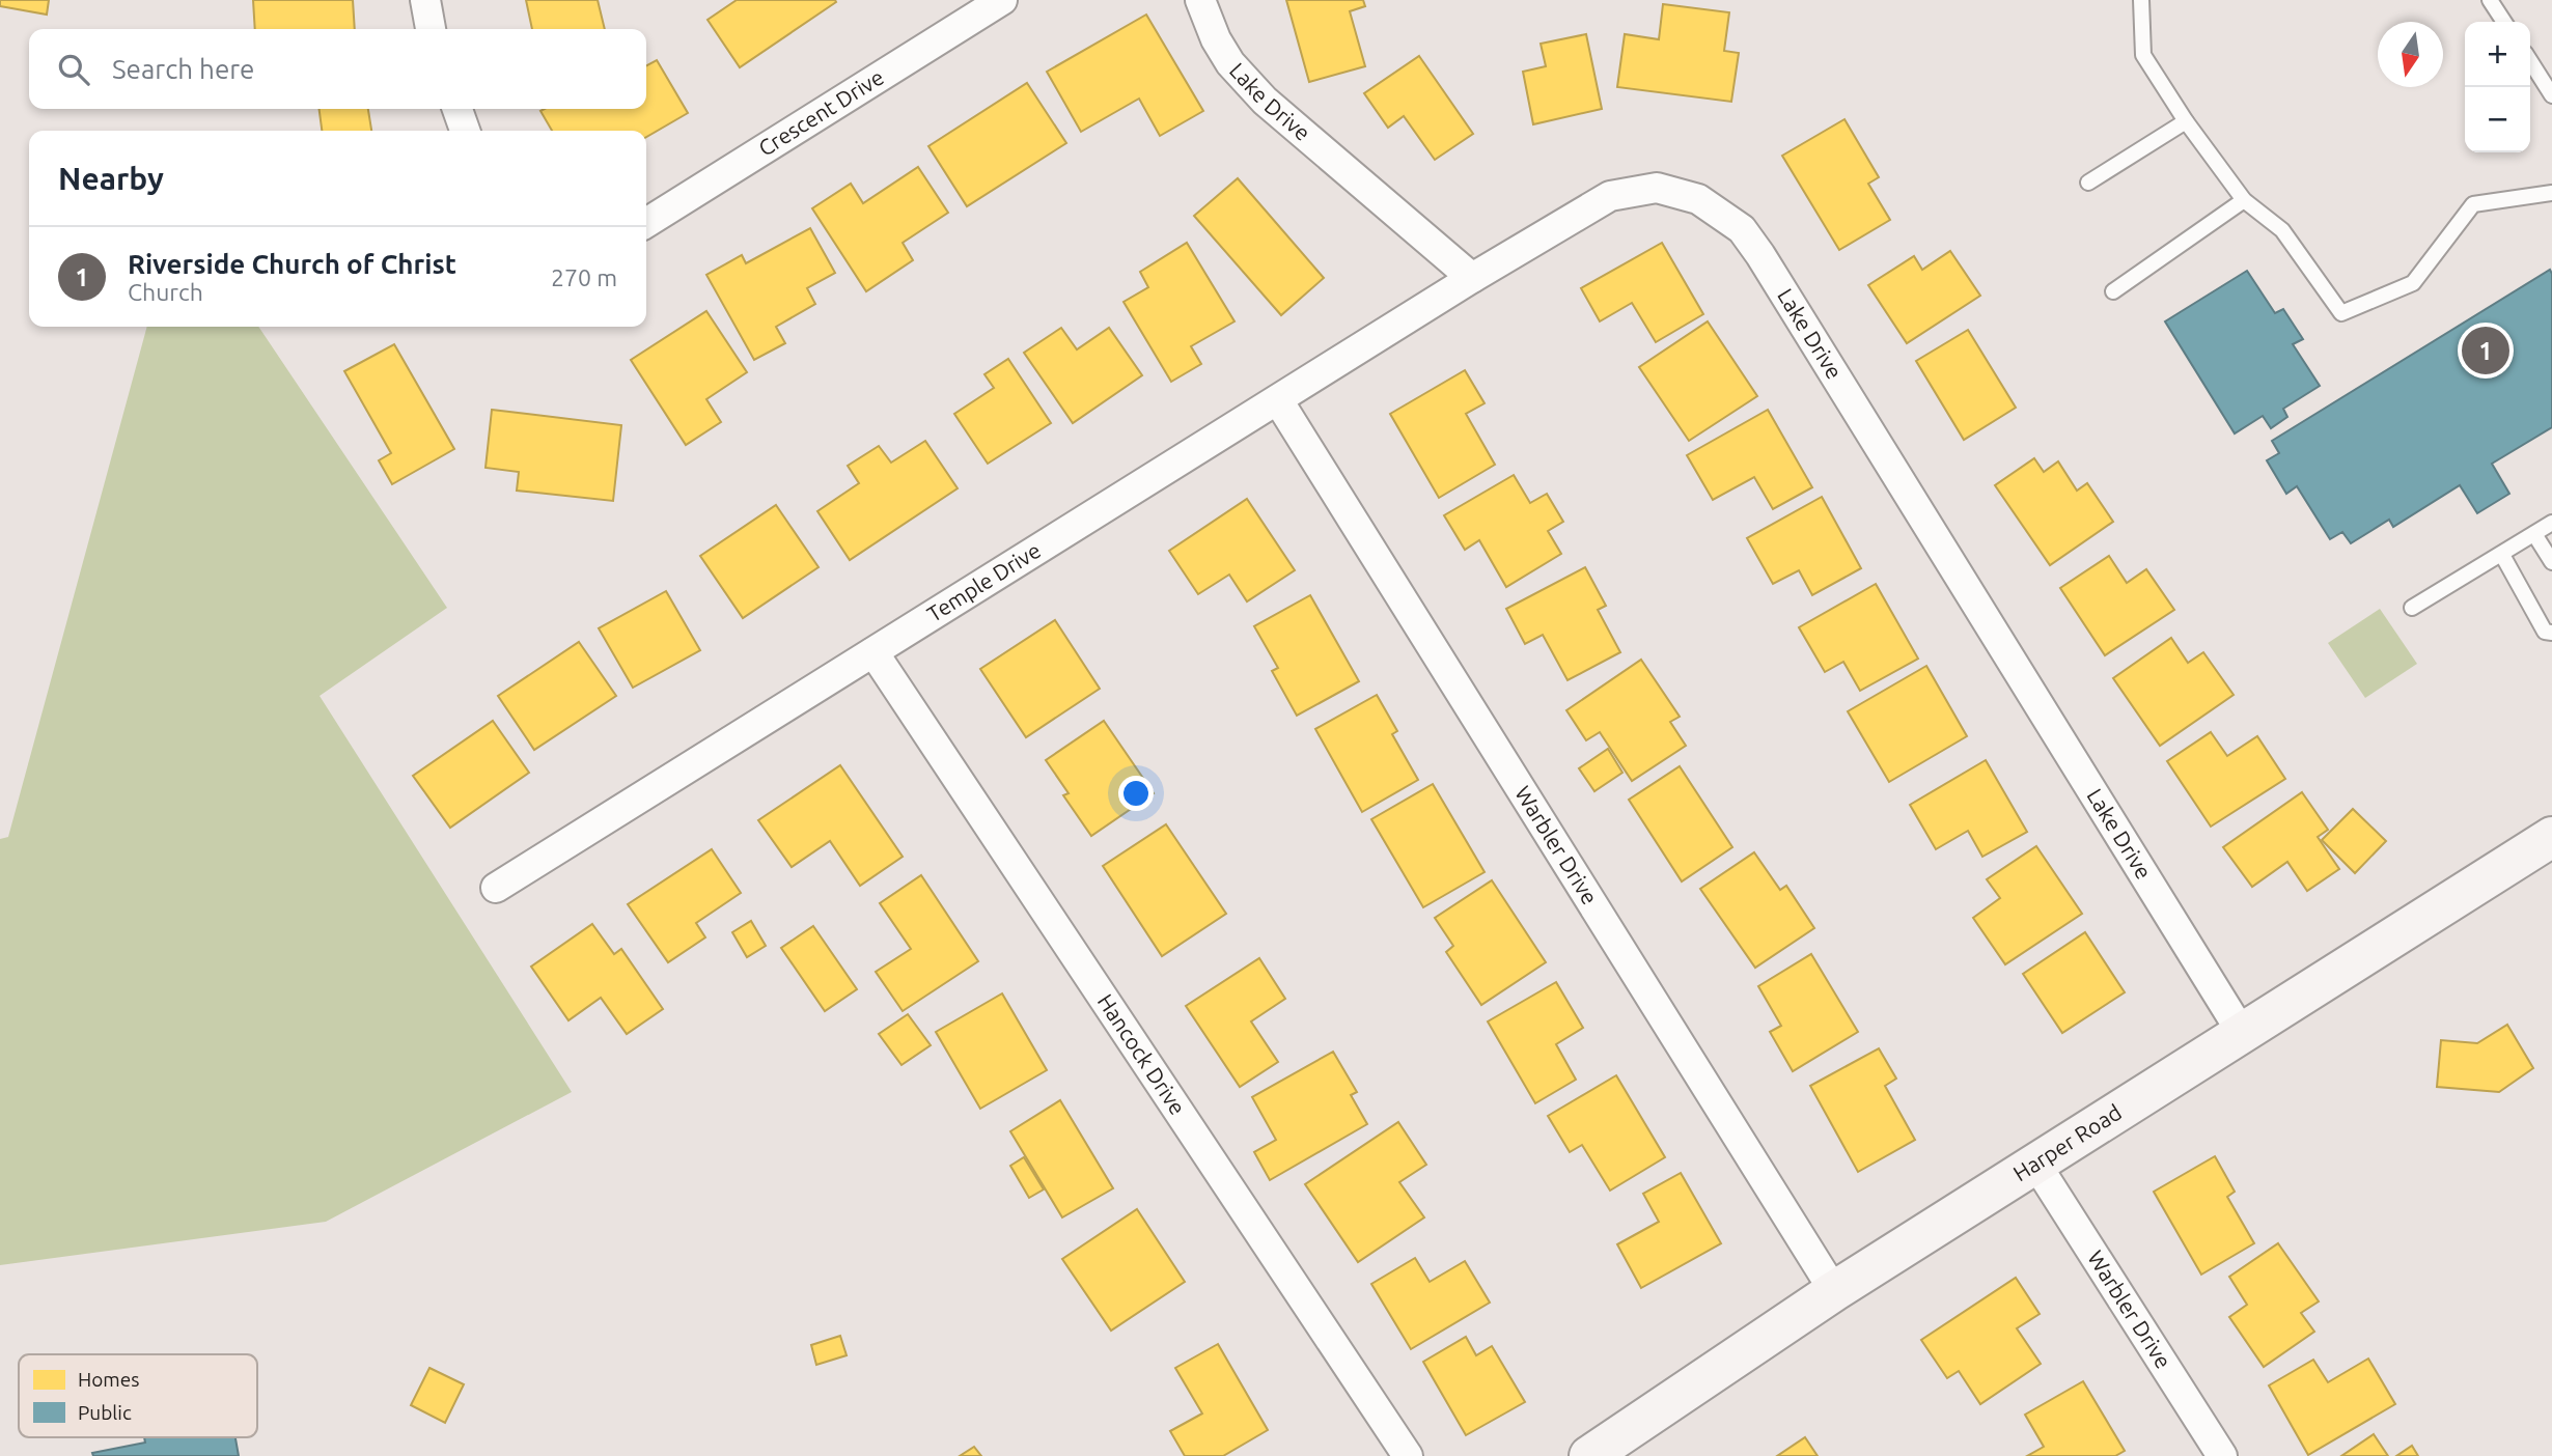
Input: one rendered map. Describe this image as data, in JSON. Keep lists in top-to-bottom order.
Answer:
{
  "streets": {
    "main road": ["Harper Road"],
    "street": [
      "Lake Drive",
      "Crescent Drive",
      "Temple Drive",
      "Warbler Drive",
      "Hancock Drive"
    ]
  },
  "crossings": [
    ["Lake Drive", "Temple Drive"],
    ["Lake Drive", "Harper Road"],
    ["Temple Drive", "Warbler Drive"],
    ["Temple Drive", "Hancock Drive"],
    ["Warbler Drive", "Harper Road"]
  ],
  "legend": ["Homes", "Public"],
  "north": "bottom",
  "page": {
    "map_buttons": ["+", "−"],
    "search": "Search here",
    "heading": "Nearby",
    "list": [
      {
        "mark": "1",
        "name": "Riverside Church of Christ",
        "note": "Church",
        "value": "270 m"
      }
    ],
    "pins": "1"
  }
}
